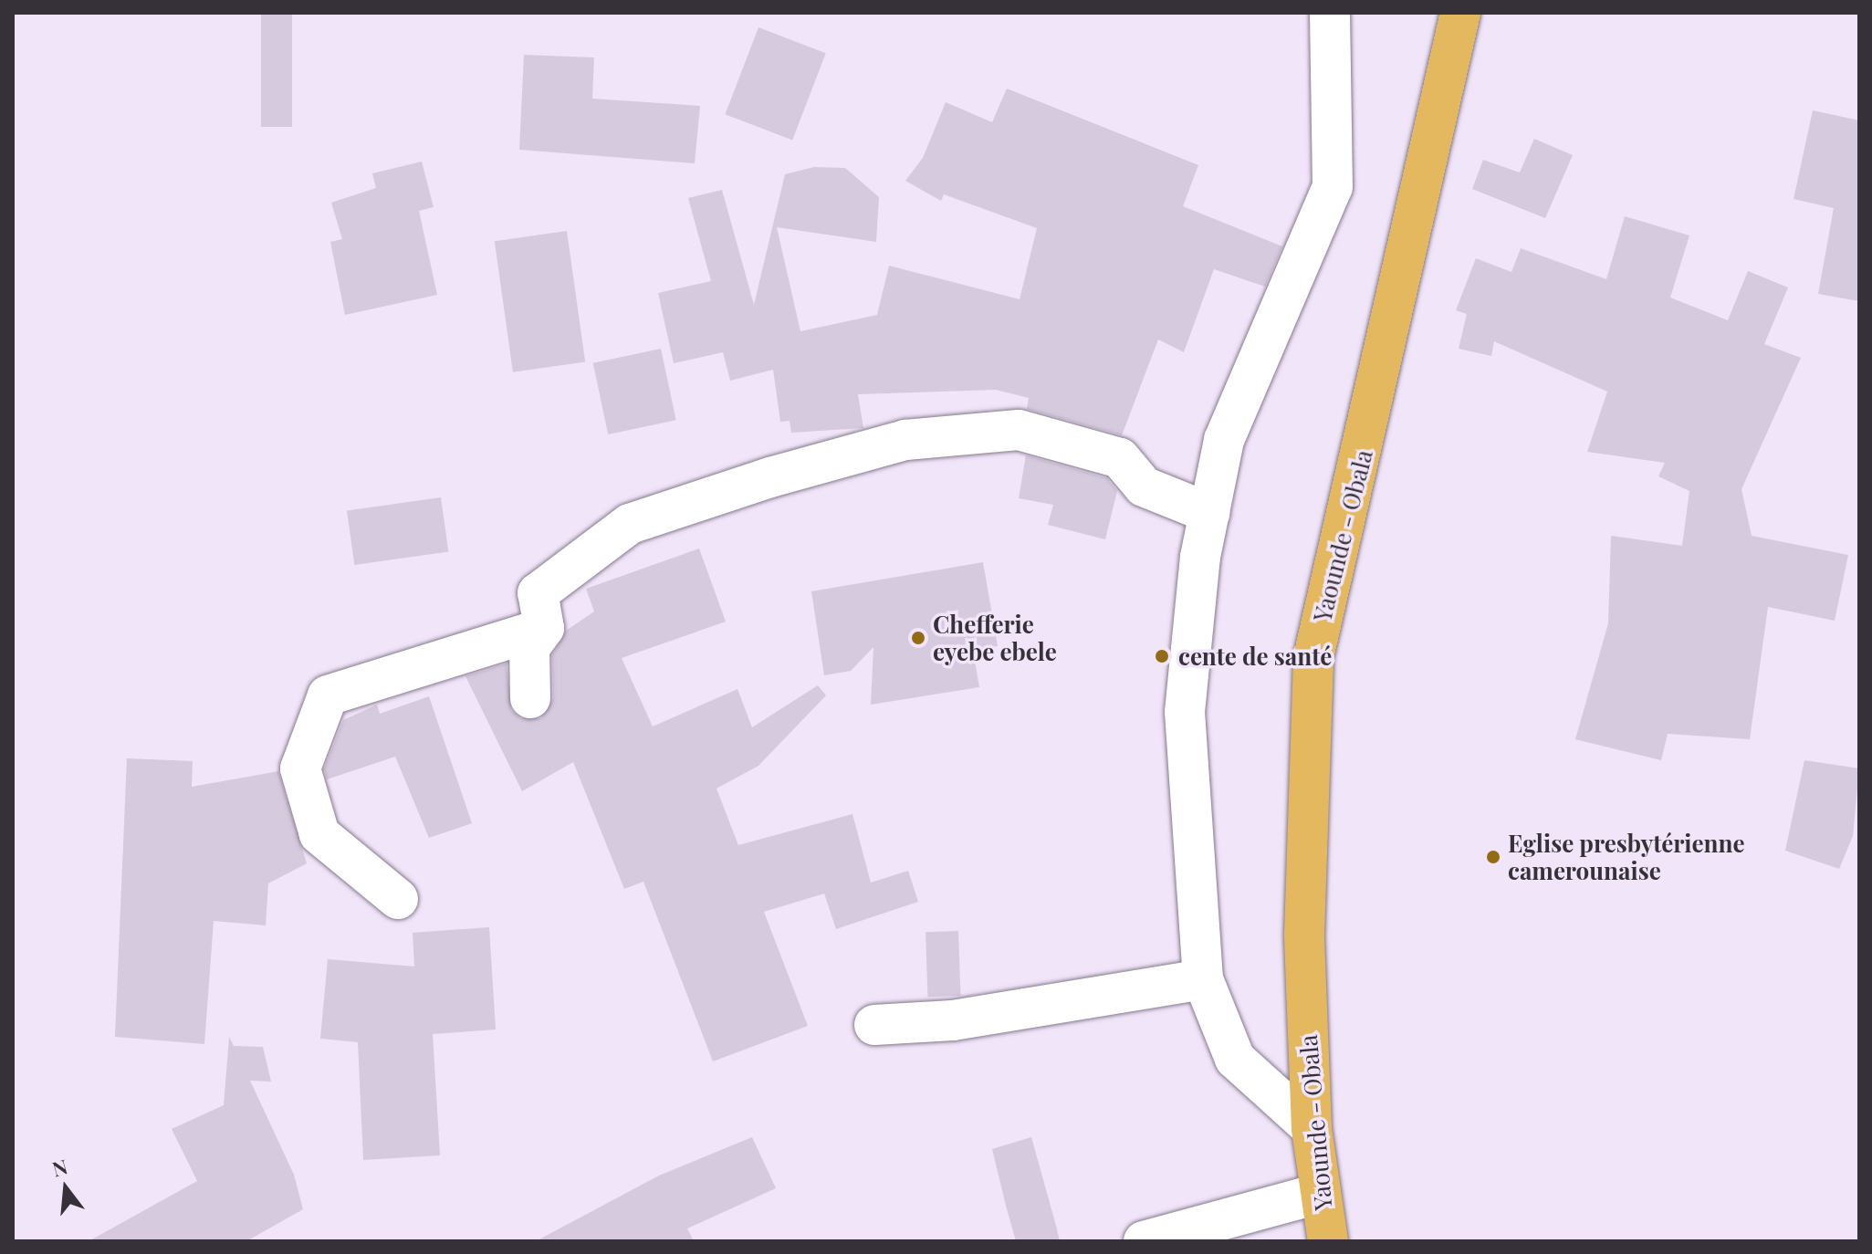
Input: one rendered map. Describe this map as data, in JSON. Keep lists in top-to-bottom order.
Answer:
{
  "streets": {
    "highway": ["Yaounde - Obala"]
  },
  "places": ["Chefferie eyebe ebele", "cente de santé", "Eglise presbytérienne camerounaise"],
  "north": "top"
}
